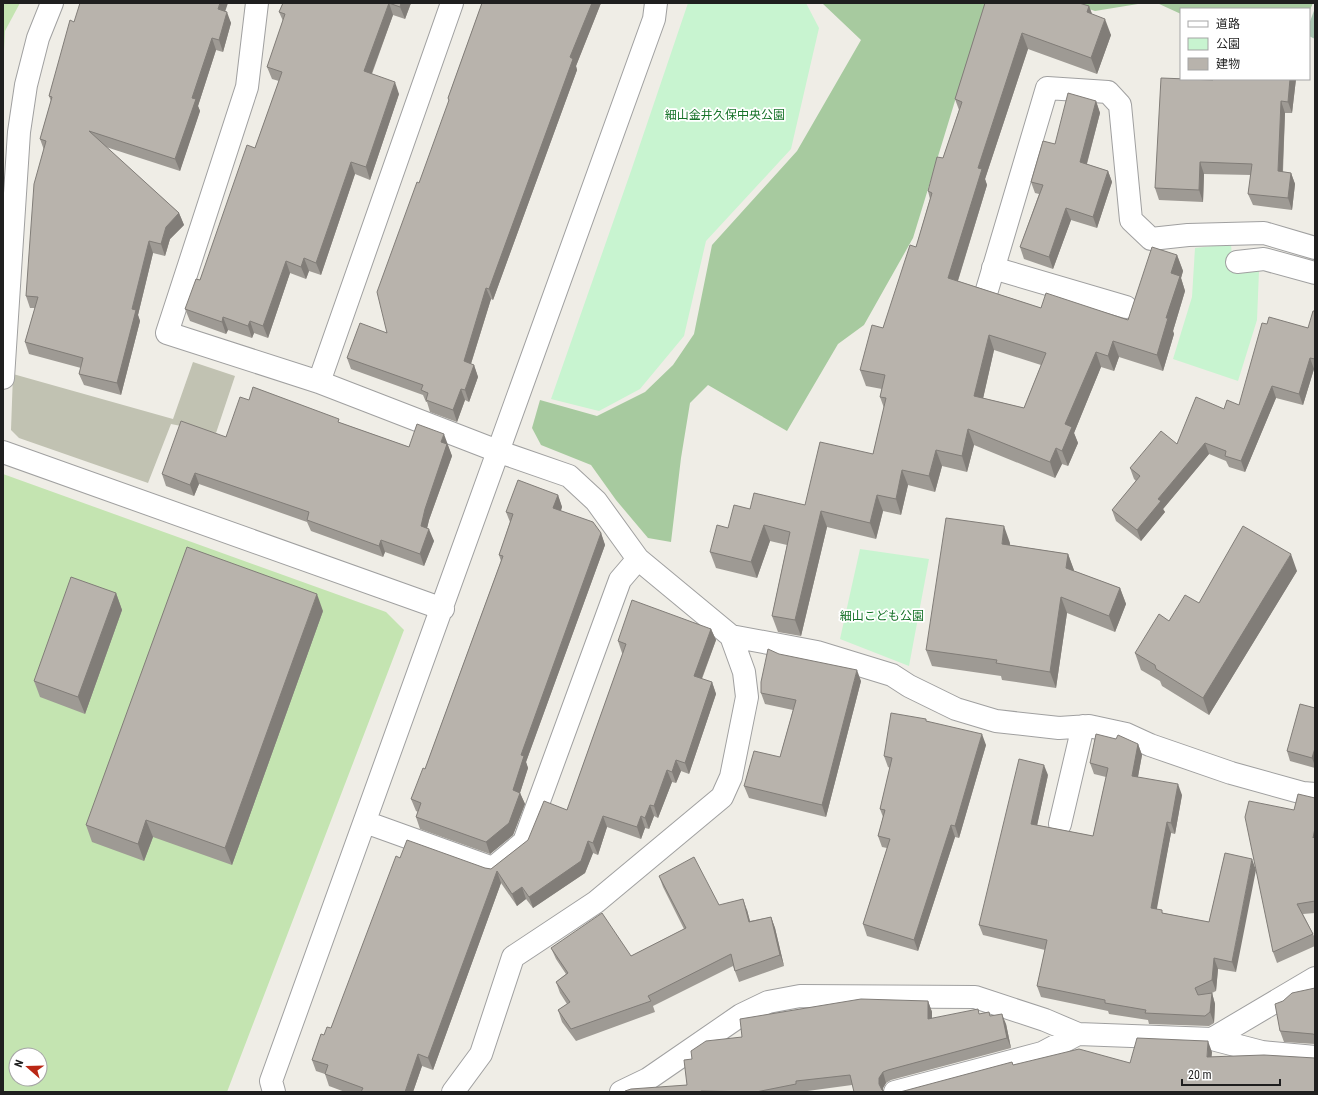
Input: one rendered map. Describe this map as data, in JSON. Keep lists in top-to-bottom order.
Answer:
{
  "parks": ["細山金井久保中央公園", "細山こども公園"],
  "legend": ["道路", "公園", "建物"],
  "scale_bar": "20 m",
  "north": "left"
}
